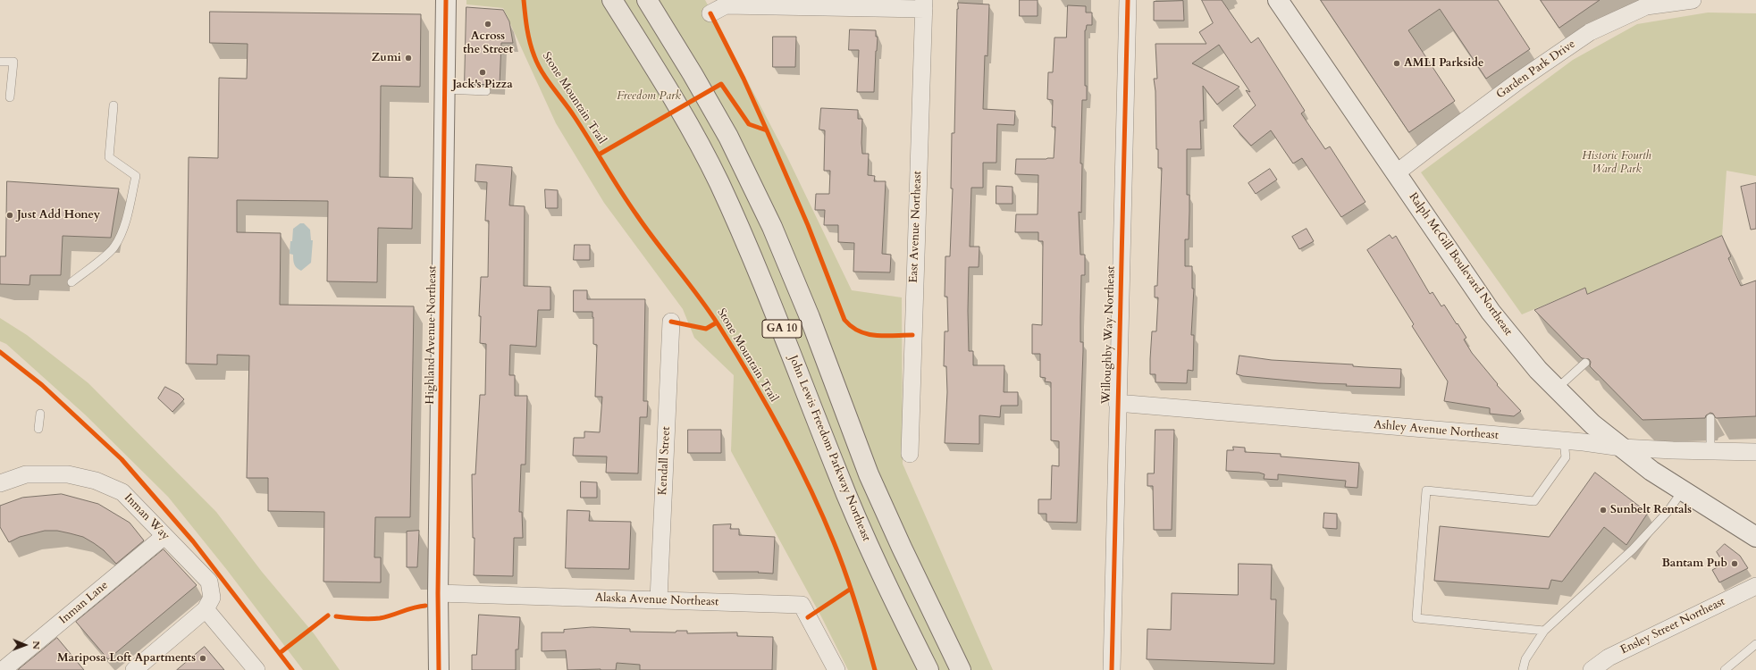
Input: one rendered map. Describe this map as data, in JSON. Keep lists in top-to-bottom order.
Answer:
{
  "streets": {
    "highway": ["GA 10", "John Lewis Freedom Parkway Northeast"],
    "main road": ["Ralph McGill Boulevard Northeast", "Highland Avenue Northeast"],
    "street": [
      "Garden Park Drive",
      "East Avenue Northeast",
      "Willoughby Way Northeast",
      "Ashley Avenue Northeast",
      "Kendall Street",
      "Inman Way",
      "Alaska Avenue Northeast",
      "Inman Lane",
      "Ensley Street Northeast"
    ],
    "cycle path": ["Stone Mountain Trail"]
  },
  "crossings": [
    ["Garden Park Drive", "Ralph McGill Boulevard Northeast"],
    ["Ralph McGill Boulevard Northeast", "Ashley Avenue Northeast"],
    ["Highland Avenue Northeast", "Alaska Avenue Northeast"],
    ["Willoughby Way Northeast", "Ashley Avenue Northeast"],
    ["Kendall Street", "Alaska Avenue Northeast"],
    ["Inman Way", "Inman Lane"]
  ],
  "parks": ["Freedom Park", "Historic Fourth Ward Park"],
  "places": [
    "Across the Street",
    "Zumi",
    "AMLI Parkside",
    "Jack's Pizza",
    "Just Add Honey",
    "Sunbelt Rentals",
    "Bantam Pub",
    "Mariposa Loft Apartments"
  ],
  "north": "right"
}
